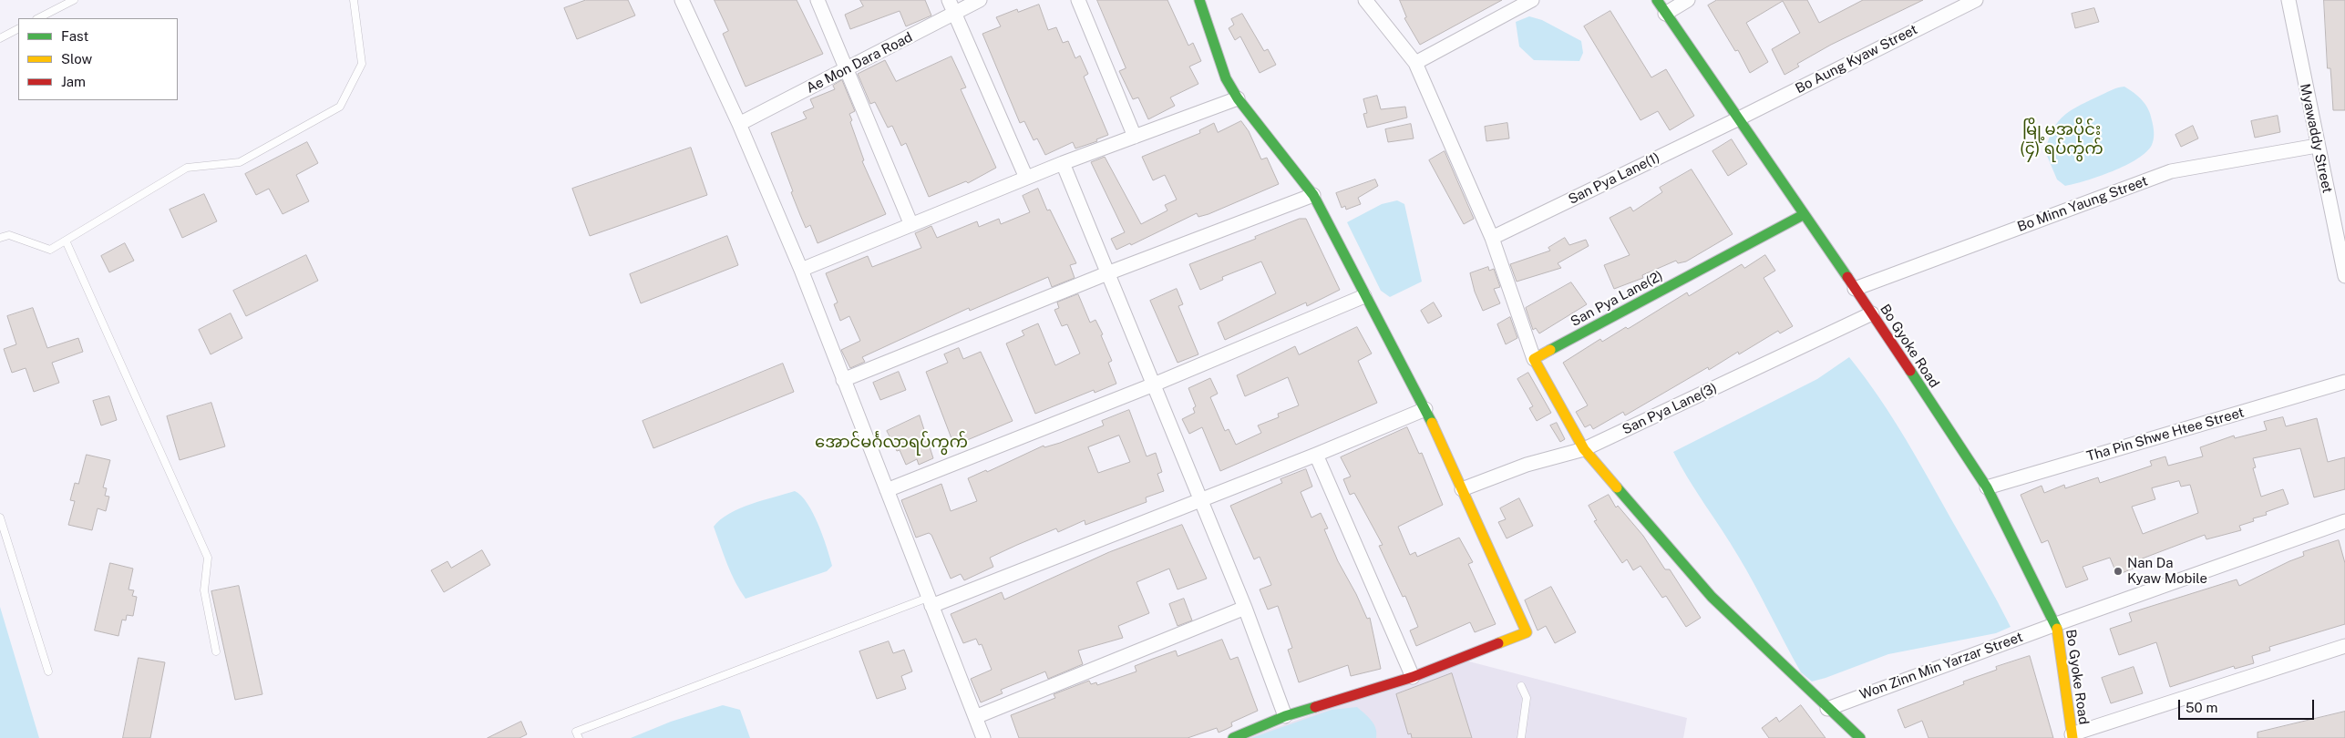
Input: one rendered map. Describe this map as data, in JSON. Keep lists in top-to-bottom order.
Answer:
{
  "streets": {
    "street": [
      "Bo Aung Kyaw Street",
      "Ae Mon Dara Road",
      "Myawaddy Street",
      "San Pya Lane(1)",
      "Bo Minn Yaung Street",
      "San Pya Lane(2)",
      "Bo Gyoke Road",
      "San Pya Lane(3)",
      "Tha Pin Shwe Htee Street",
      "Won Zinn Min Yarzar Street"
    ]
  },
  "crossings": [
    ["Bo Aung Kyaw Street", "San Pya Lane(1)"],
    ["Bo Aung Kyaw Street", "Bo Gyoke Road"],
    ["Myawaddy Street", "Bo Minn Yaung Street"],
    ["San Pya Lane(1)", "Bo Gyoke Road"],
    ["Bo Minn Yaung Street", "Bo Gyoke Road"],
    ["San Pya Lane(2)", "Bo Gyoke Road"],
    ["Bo Gyoke Road", "San Pya Lane(3)"],
    ["Bo Gyoke Road", "Tha Pin Shwe Htee Street"],
    ["Bo Gyoke Road", "Won Zinn Min Yarzar Street"]
  ],
  "districts": ["မြို့မအပိုင်း (၄) ရပ်ကွက်", "အောင်မင်္ဂလာရပ်ကွက်"],
  "places": ["Nan Da Kyaw Mobile"],
  "legend": ["Fast", "Slow", "Jam"],
  "scale_bar": "50 m"
}
